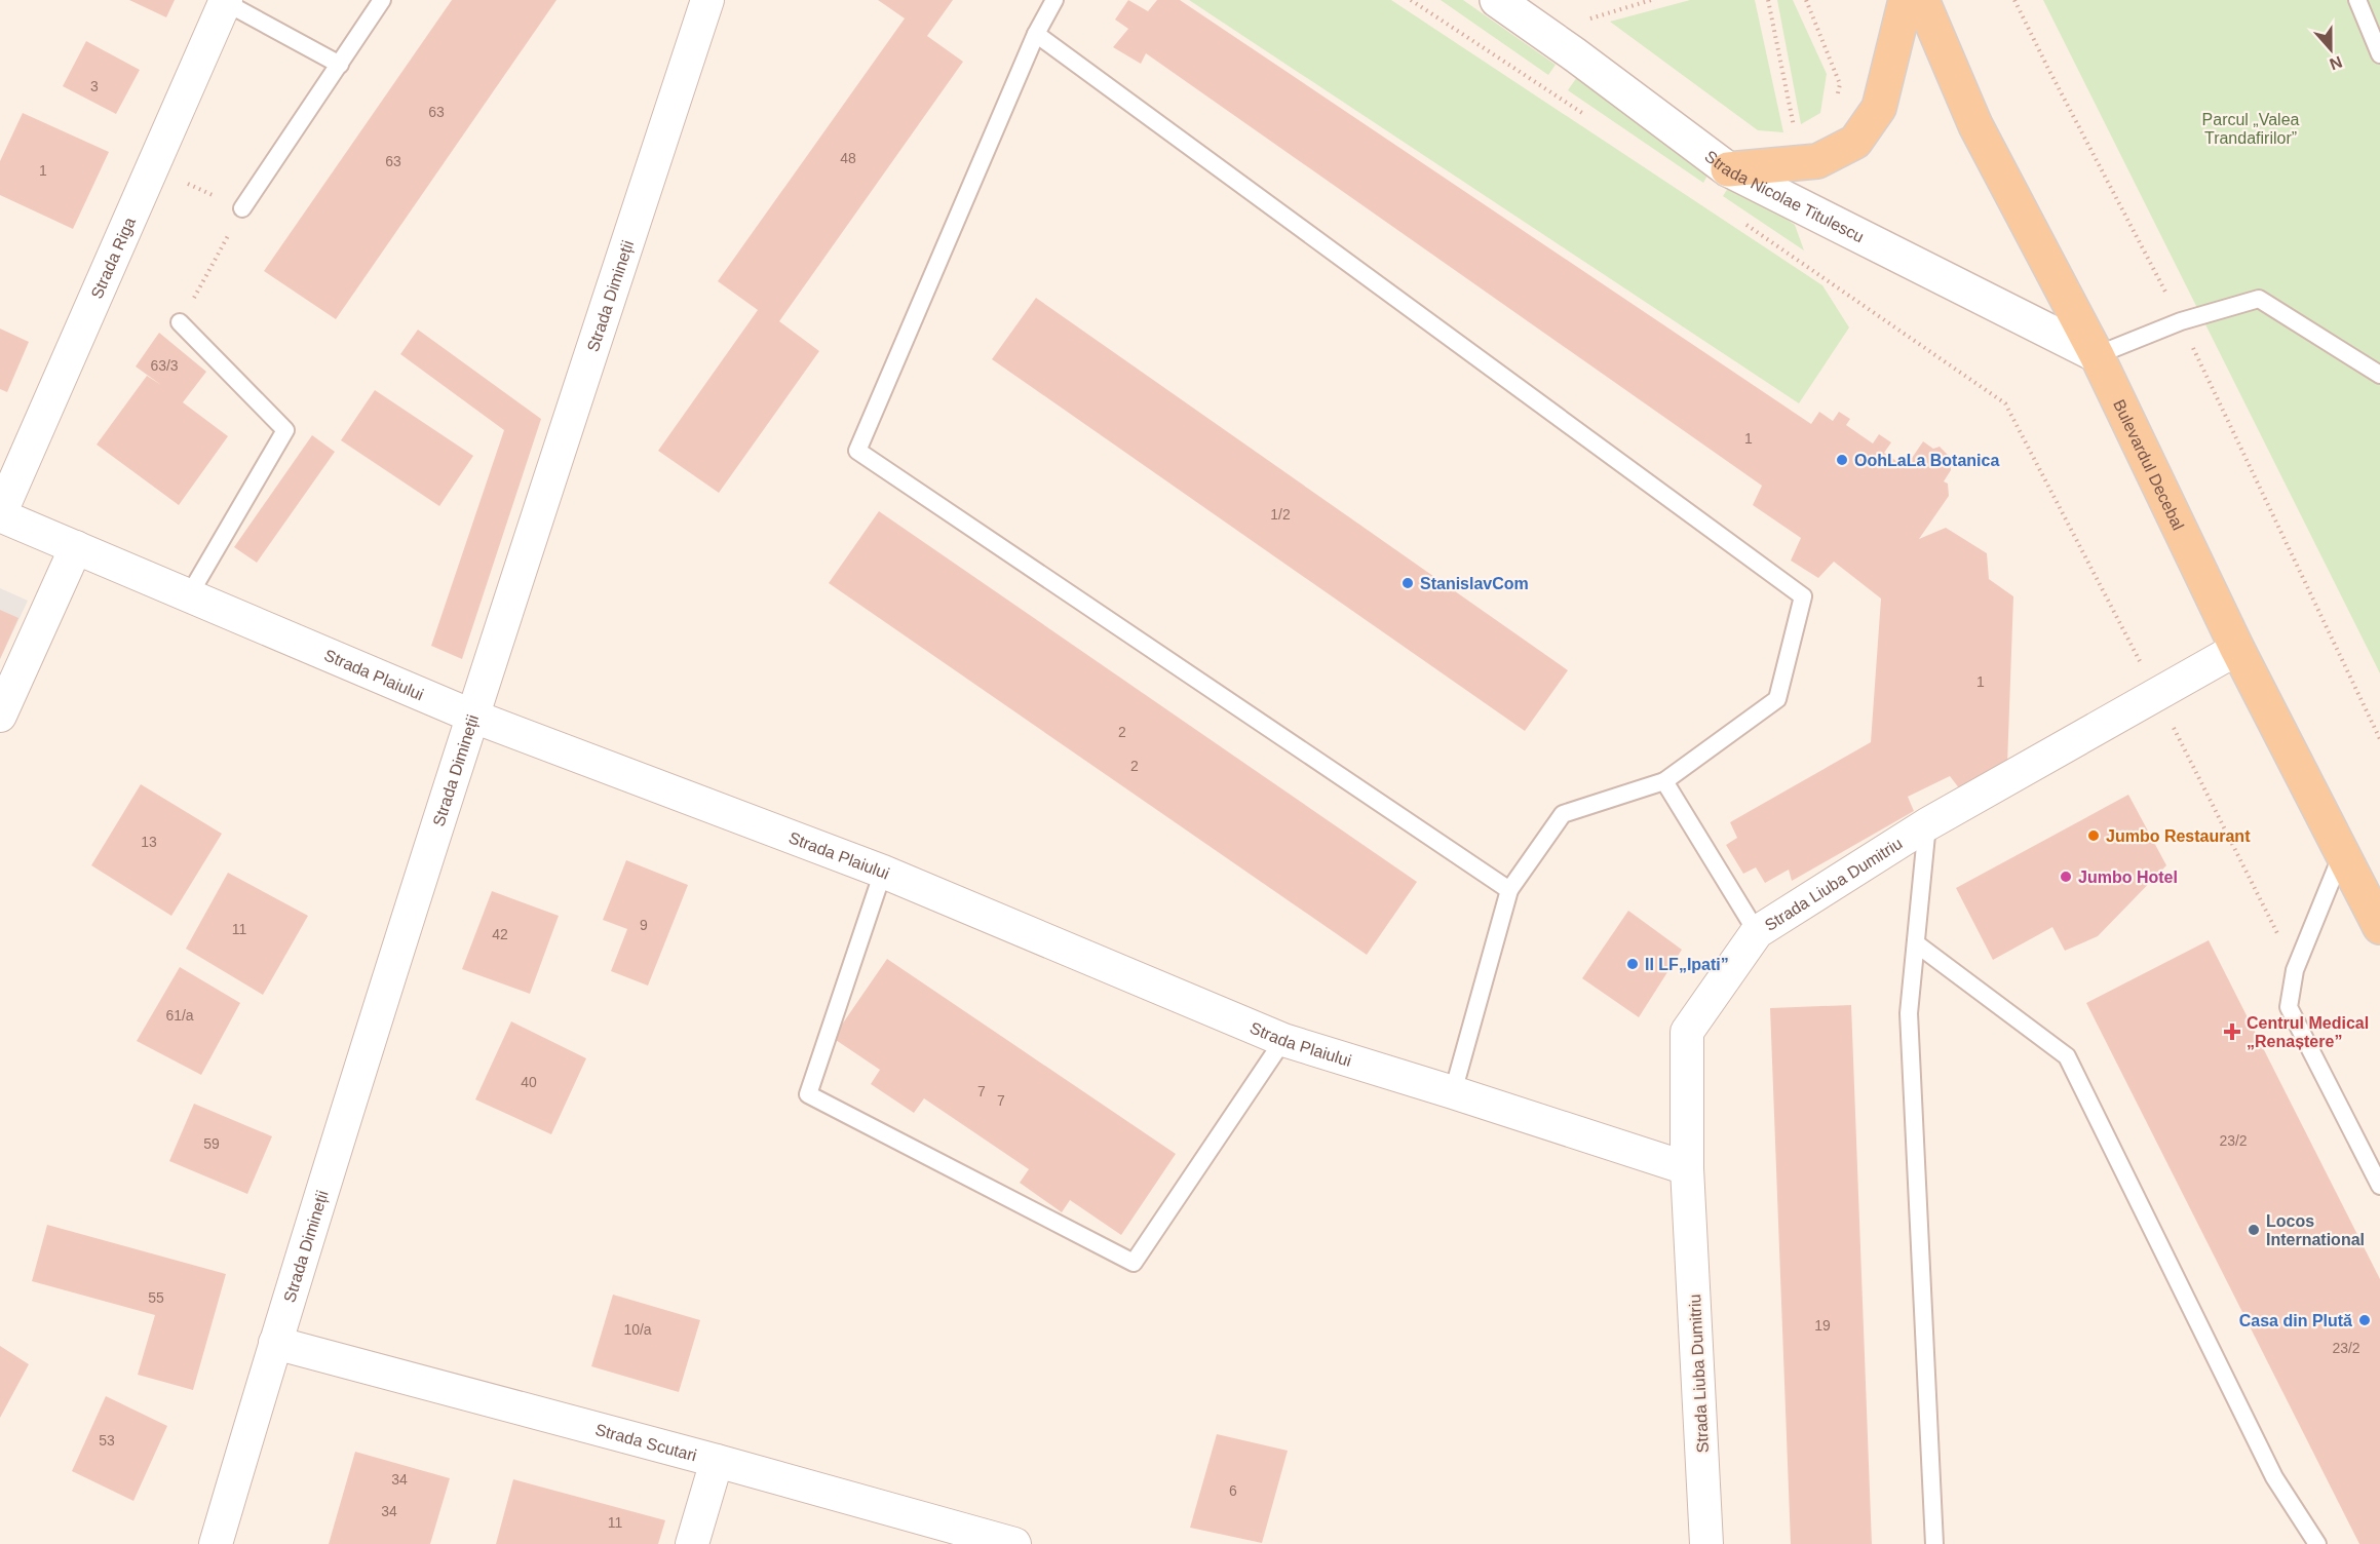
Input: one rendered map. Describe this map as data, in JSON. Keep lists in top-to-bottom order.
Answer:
{
  "streets": {
    "main road": ["Bulevardul Decebal"],
    "street": [
      "Strada Nicolae Titulescu",
      "Strada Riga",
      "Strada Dimineții",
      "Strada Plaiului",
      "Strada Liuba Dumitriu",
      "Strada Scutari"
    ]
  },
  "crossings": [
    ["Strada Nicolae Titulescu", "Bulevardul Decebal"],
    ["Strada Riga", "Strada Plaiului"],
    ["Strada Dimineții", "Strada Plaiului"],
    ["Strada Dimineții", "Strada Scutari"],
    ["Bulevardul Decebal", "Strada Liuba Dumitriu"],
    ["Strada Plaiului", "Strada Liuba Dumitriu"]
  ],
  "parks": ["Parcul „Valea Trandafirilor”"],
  "places": {
    "other": [
      "OohLaLa Botanica",
      "StanislavCom",
      "Jumbo Restaurant",
      "Jumbo Hotel",
      "II LF„Ipati”",
      "Locos International",
      "Casa din Plută"
    ],
    "health": ["Centrul Medical „Renaștere”"]
  },
  "house_numbers": [
    "3",
    "63",
    "48",
    "63",
    "1",
    "63/3",
    "1",
    "1/2",
    "1",
    "2",
    "2",
    "13",
    "9",
    "11",
    "42",
    "61/a",
    "40",
    "7",
    "7",
    "23/2",
    "59",
    "55",
    "19",
    "10/a",
    "23/2",
    "53",
    "34",
    "6",
    "34",
    "11"
  ],
  "north": "bottom"
}
